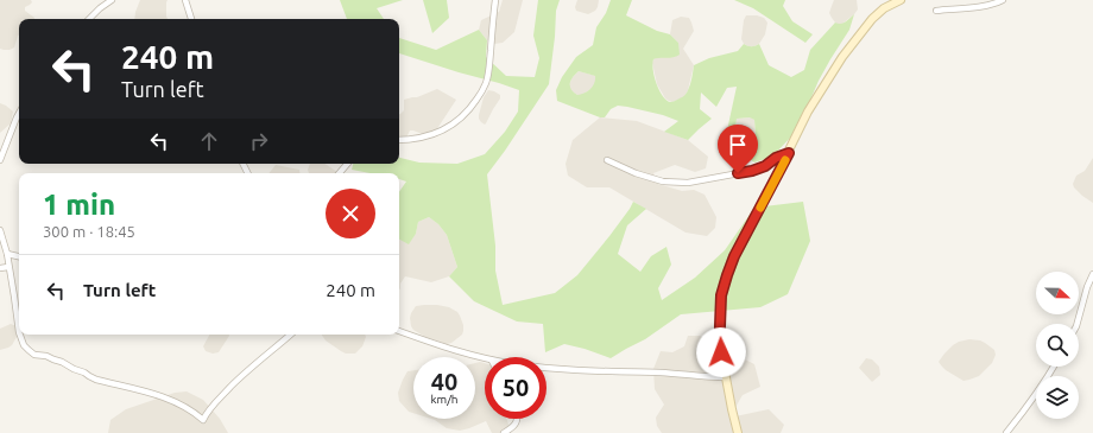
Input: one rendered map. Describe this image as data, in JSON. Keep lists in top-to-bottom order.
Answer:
{
  "north": "right",
  "page": {
    "turn": ["240 m", "Turn left"],
    "heading": ["1 min", "300 m · 18:45"],
    "list": [
      {
        "name": "Turn left",
        "value": "240 m"
      }
    ],
    "speed": "40 km/h",
    "limit": "50"
  }
}
